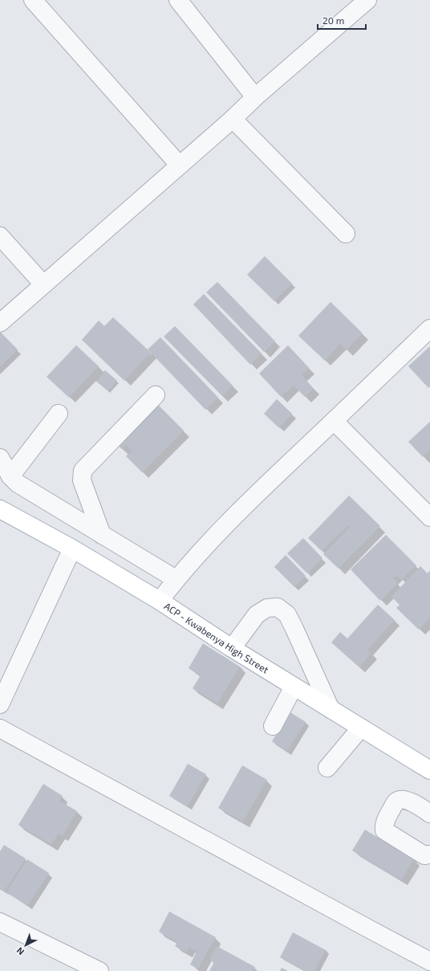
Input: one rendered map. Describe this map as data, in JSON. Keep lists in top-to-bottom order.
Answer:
{
  "streets": {
    "main road": ["ACP - Kwabenya High Street"]
  },
  "scale_bar": "20 m",
  "north": "bottom left"
}
